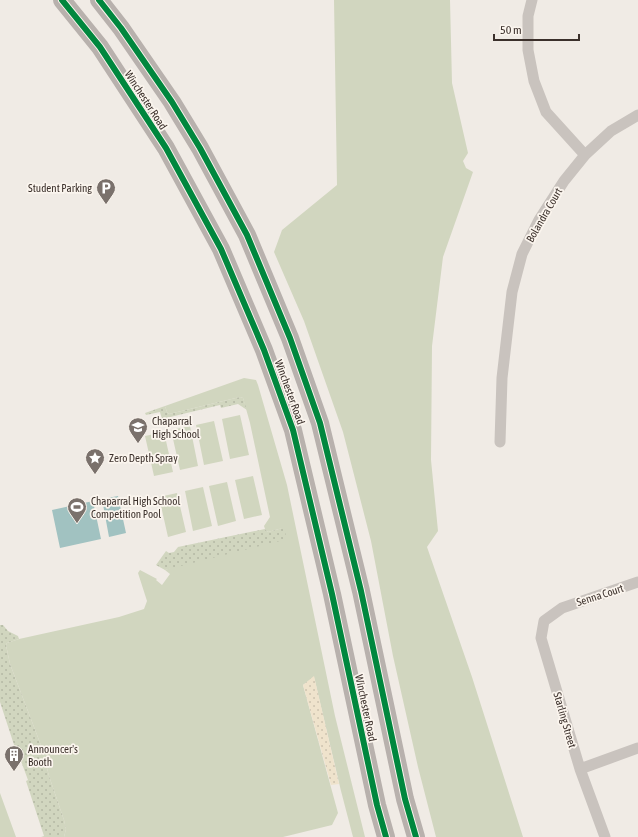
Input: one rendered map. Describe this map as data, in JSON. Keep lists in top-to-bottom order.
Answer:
{
  "streets": {
    "main road": ["Winchester Road"],
    "street": ["Bolandra Court", "Senna Court", "Starling Street"]
  },
  "crossings": [
    ["Senna Court", "Starling Street"]
  ],
  "places": {
    "parking": ["Student Parking"],
    "school or university": ["Chaparral High School"],
    "place": ["Zero Depth Spray"],
    "sports": ["Chaparral High School Competition Pool"],
    "building": ["Announcer's Booth"]
  },
  "scale_bar": "50 m"
}
